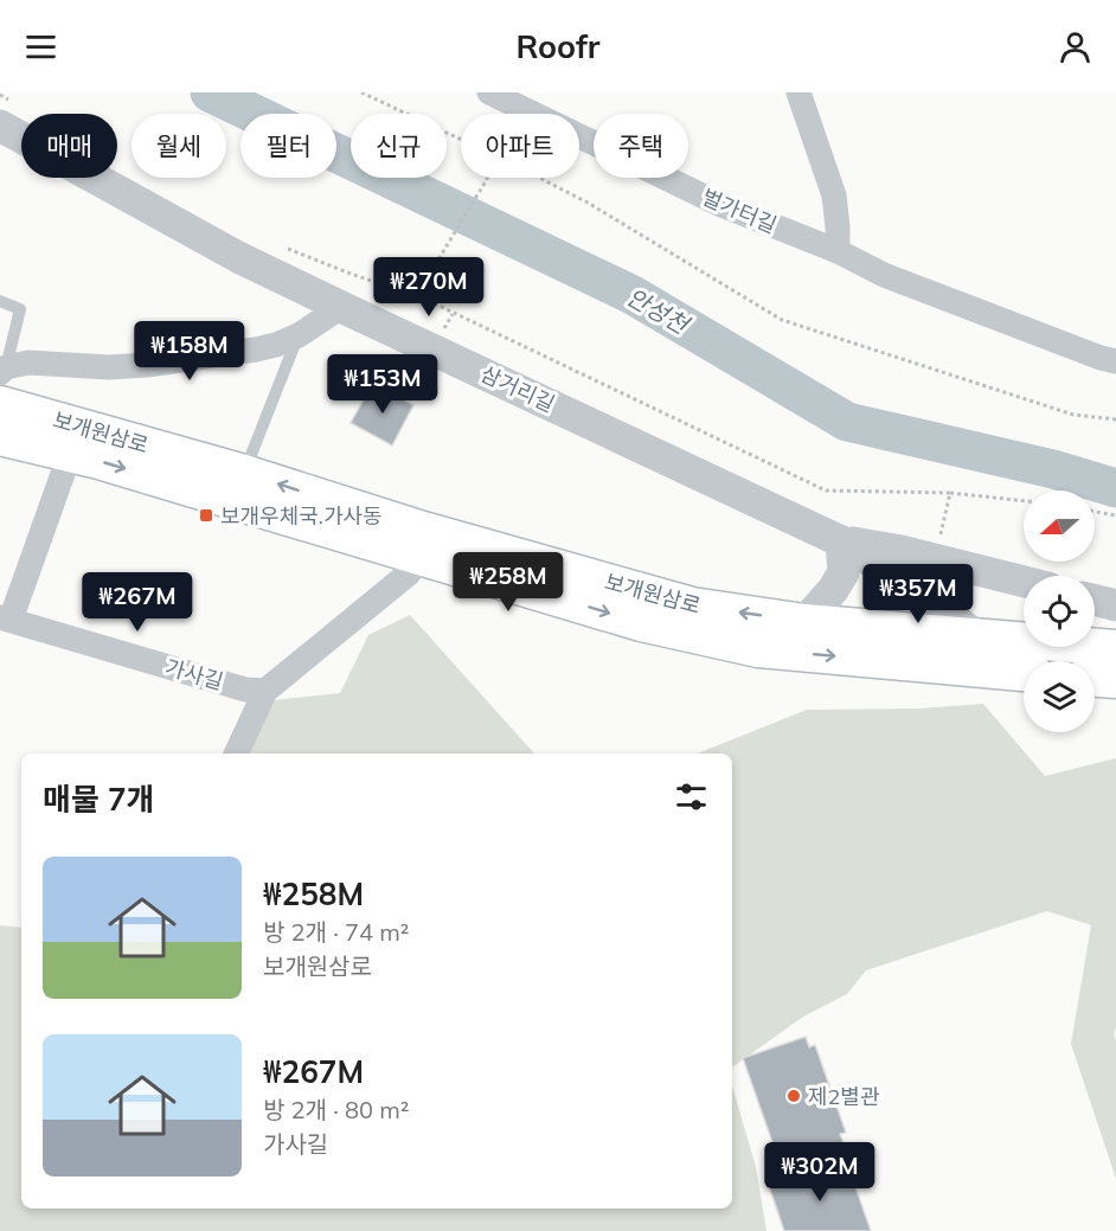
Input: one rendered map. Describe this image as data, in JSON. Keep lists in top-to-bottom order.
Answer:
{
  "streets": {
    "main road": ["보개원삼로"],
    "street": ["벌가터길", "삼거리길", "가사길"]
  },
  "crossings": [
    ["삼거리길", "보개원삼로"]
  ],
  "water": ["안성천"],
  "places": {
    "transit": ["보개우체국.가사동"],
    "other": ["제2별관"]
  },
  "north": "left",
  "page": {
    "header": "Roofr",
    "chip": [
      "매매",
      "월세",
      "필터",
      "신규",
      "아파트",
      "주택"
    ],
    "price": [
      "₩270M",
      "₩158M",
      "₩153M",
      "₩258M",
      "₩357M",
      "₩267M",
      "₩302M"
    ],
    "heading": "매물 7개",
    "list": [
      {
        "name": "₩258M",
        "note": "방 2개 · 74 m² · 보개원삼로"
      },
      {
        "name": "₩267M",
        "note": "방 2개 · 80 m² · 가사길"
      }
    ]
  }
}
